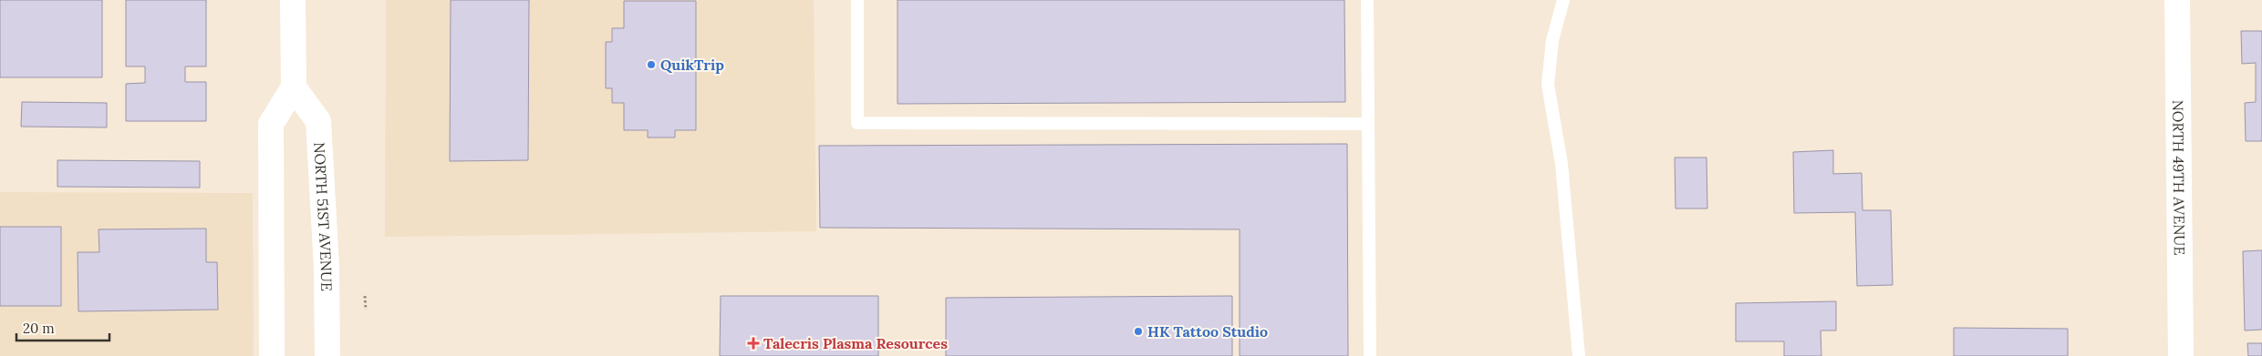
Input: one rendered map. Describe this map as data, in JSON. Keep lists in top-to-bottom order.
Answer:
{
  "streets": {
    "main road": ["NORTH 49TH AVENUE", "NORTH 51ST AVENUE"]
  },
  "places": {
    "other": ["QuikTrip", "HK Tattoo Studio"],
    "health": ["Talecris Plasma Resources"]
  },
  "scale_bar": "20 m"
}
